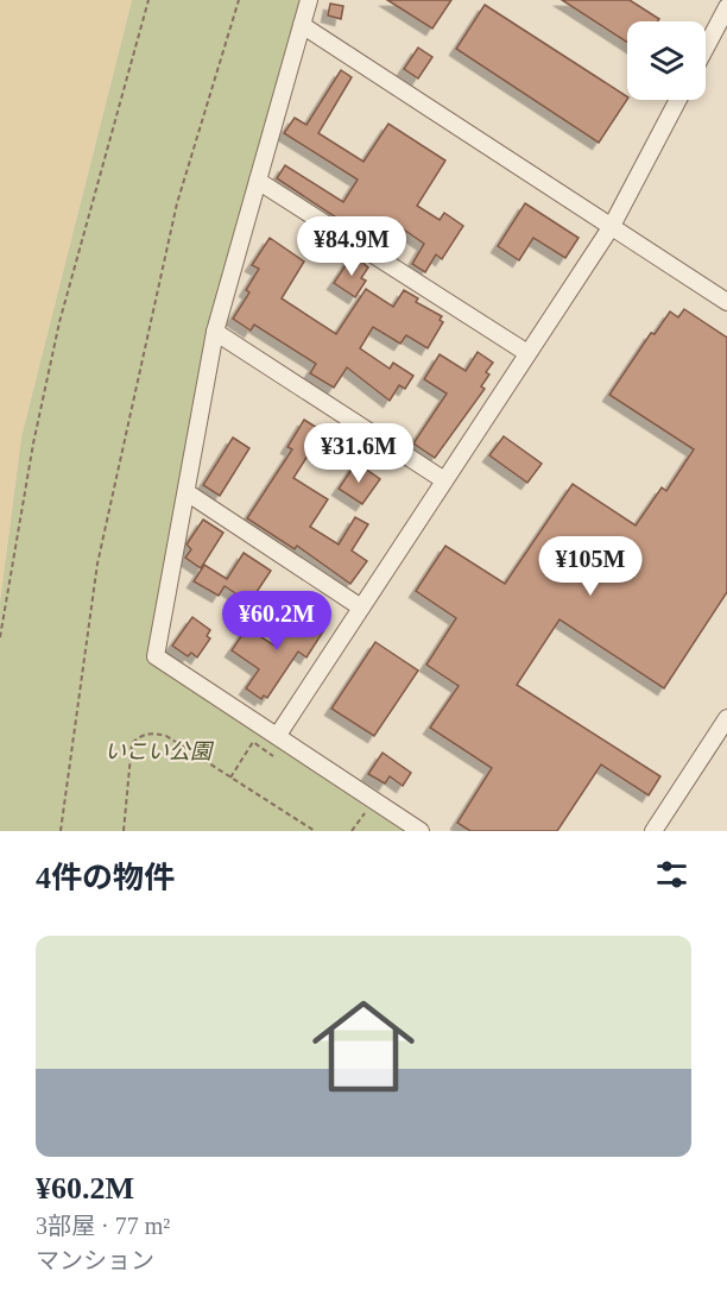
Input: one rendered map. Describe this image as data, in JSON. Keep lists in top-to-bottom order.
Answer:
{
  "parks": ["いこい公園"],
  "page": {
    "price": [
      "¥84.9M",
      "¥31.6M",
      "¥105M",
      "¥60.2M"
    ],
    "heading": "4件の物件",
    "list": [
      {
        "name": "¥60.2M",
        "note": "3部屋 · 77 m² · マンション"
      }
    ]
  }
}
